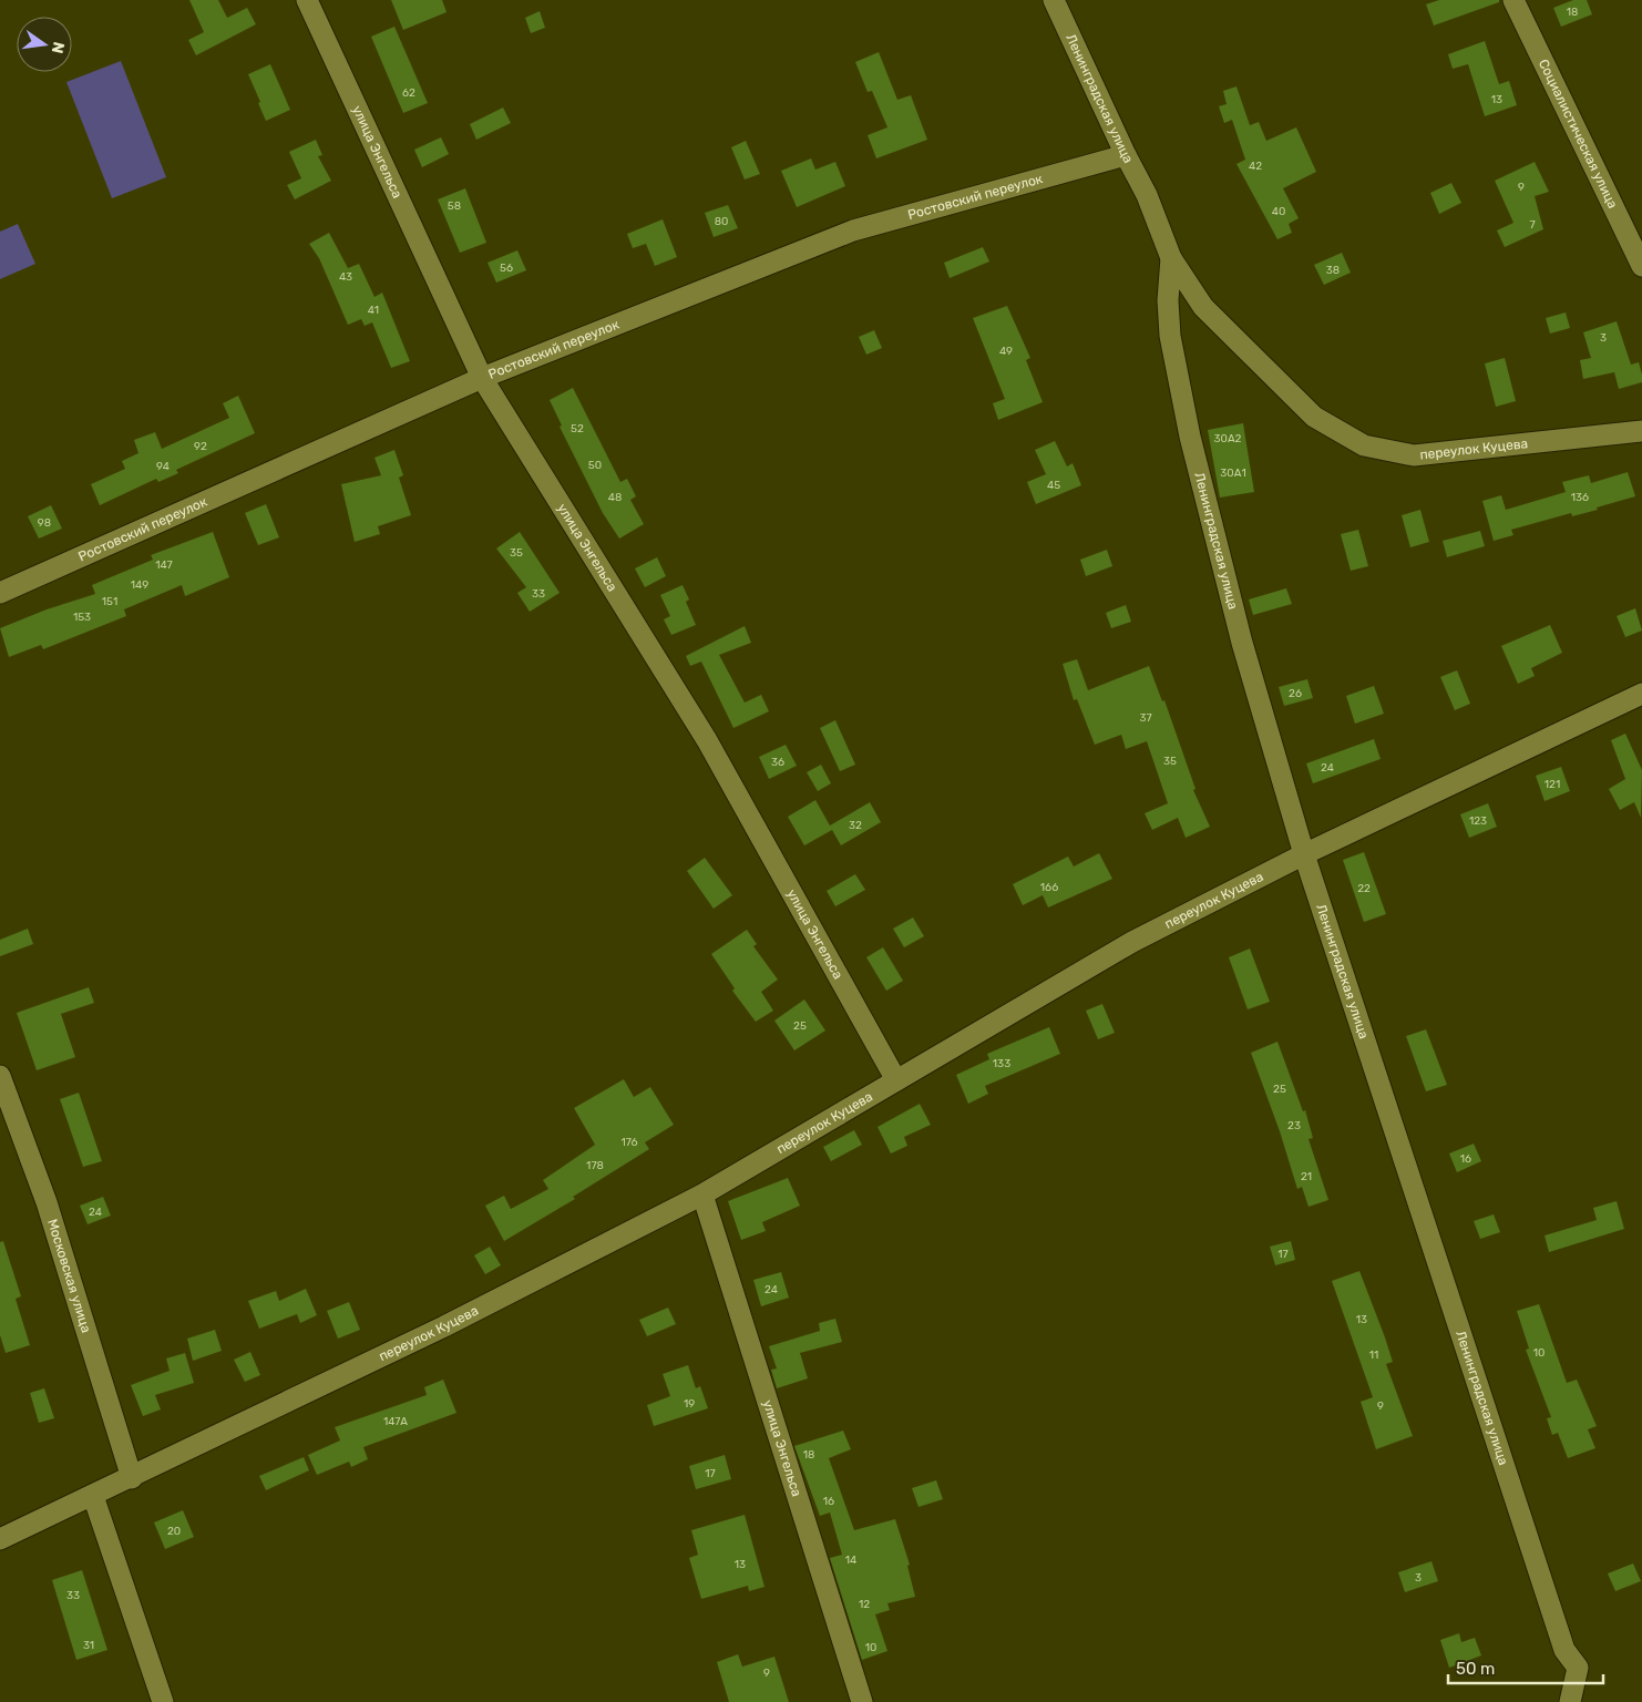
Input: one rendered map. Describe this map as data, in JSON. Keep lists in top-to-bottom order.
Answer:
{
  "streets": {
    "street": [
      "Ленинградская улица",
      "Социалистическая улица",
      "улица Энгельса",
      "Ростовский переулок",
      "переулок Куцева",
      "Московская улица"
    ]
  },
  "crossings": [
    ["Ленинградская улица", "Ростовский переулок"],
    ["Ленинградская улица", "переулок Куцева"],
    ["улица Энгельса", "Ростовский переулок"],
    ["улица Энгельса", "переулок Куцева"],
    ["переулок Куцева", "Московская улица"]
  ],
  "house_numbers": [
    "18",
    "62",
    "13",
    "42",
    "9",
    "58",
    "40",
    "80",
    "7",
    "56",
    "38",
    "43",
    "41",
    "3",
    "49",
    "52",
    "30А2",
    "92",
    "50",
    "94",
    "30А1",
    "45",
    "48",
    "136",
    "98",
    "35",
    "147",
    "149",
    "33",
    "151",
    "153",
    "26",
    "37",
    "35",
    "36",
    "24",
    "121",
    "123",
    "32",
    "166",
    "22",
    "25",
    "133",
    "25",
    "23",
    "176",
    "16",
    "178",
    "21",
    "24",
    "17",
    "24",
    "13",
    "10",
    "11",
    "19",
    "9",
    "147А",
    "18",
    "17",
    "16",
    "20",
    "14",
    "13",
    "3",
    "33",
    "12",
    "31",
    "10",
    "9"
  ],
  "scale_bar": "50 m",
  "north": "right"
}
